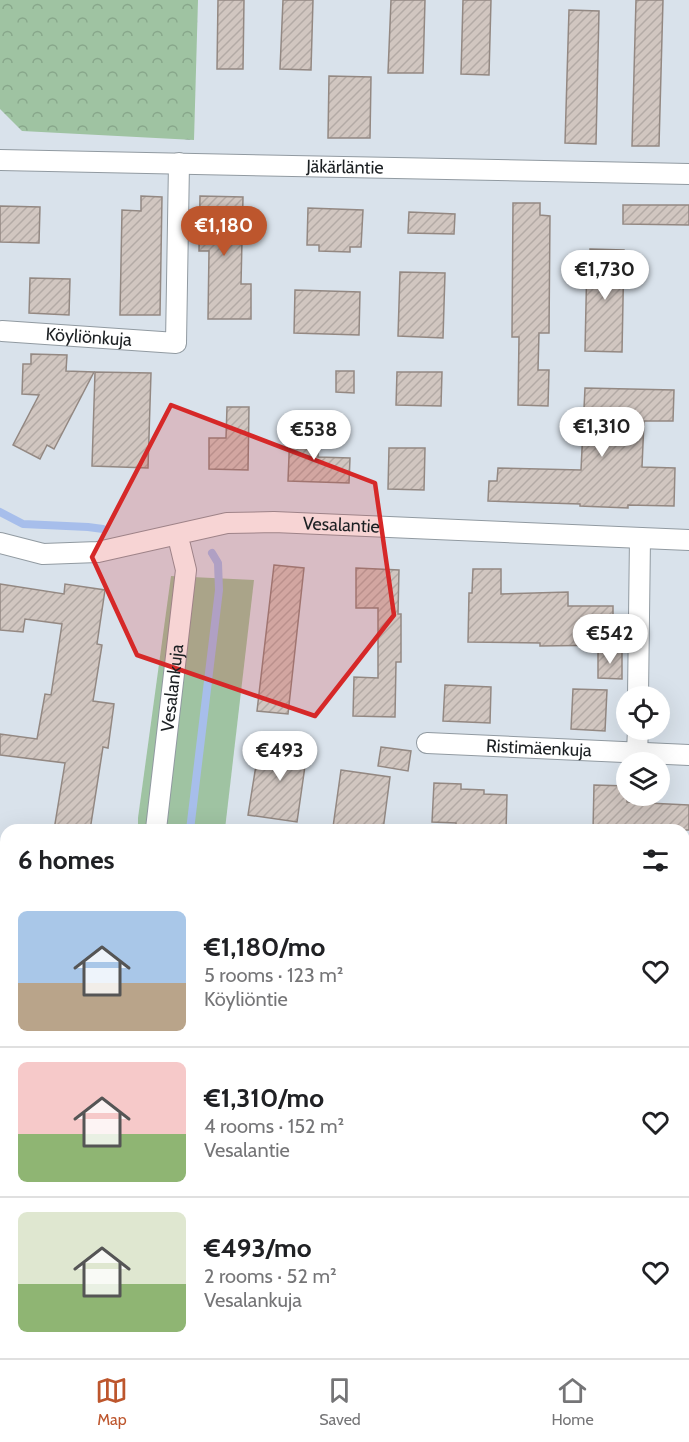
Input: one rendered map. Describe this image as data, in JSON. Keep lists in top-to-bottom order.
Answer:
{
  "streets": {
    "street": [
      "Jäkärläntie",
      "Köyliönkuja",
      "Vesalantie",
      "Vesalankuja",
      "Ristimäenkuja"
    ]
  },
  "crossings": [
    ["Jäkärläntie", "Köyliönkuja"]
  ],
  "page": {
    "price": [
      "€1,180",
      "€1,730",
      "€1,310",
      "€538",
      "€542",
      "€493"
    ],
    "heading": "6 homes",
    "list": [
      {
        "name": "€1,180/mo",
        "note": "5 rooms · 123 m² · Köyliöntie"
      },
      {
        "name": "€1,310/mo",
        "note": "4 rooms · 152 m² · Vesalantie"
      },
      {
        "name": "€493/mo",
        "note": "2 rooms · 52 m² · Vesalankuja"
      }
    ],
    "tabs": ["Map", "Saved", "Home"]
  }
}
